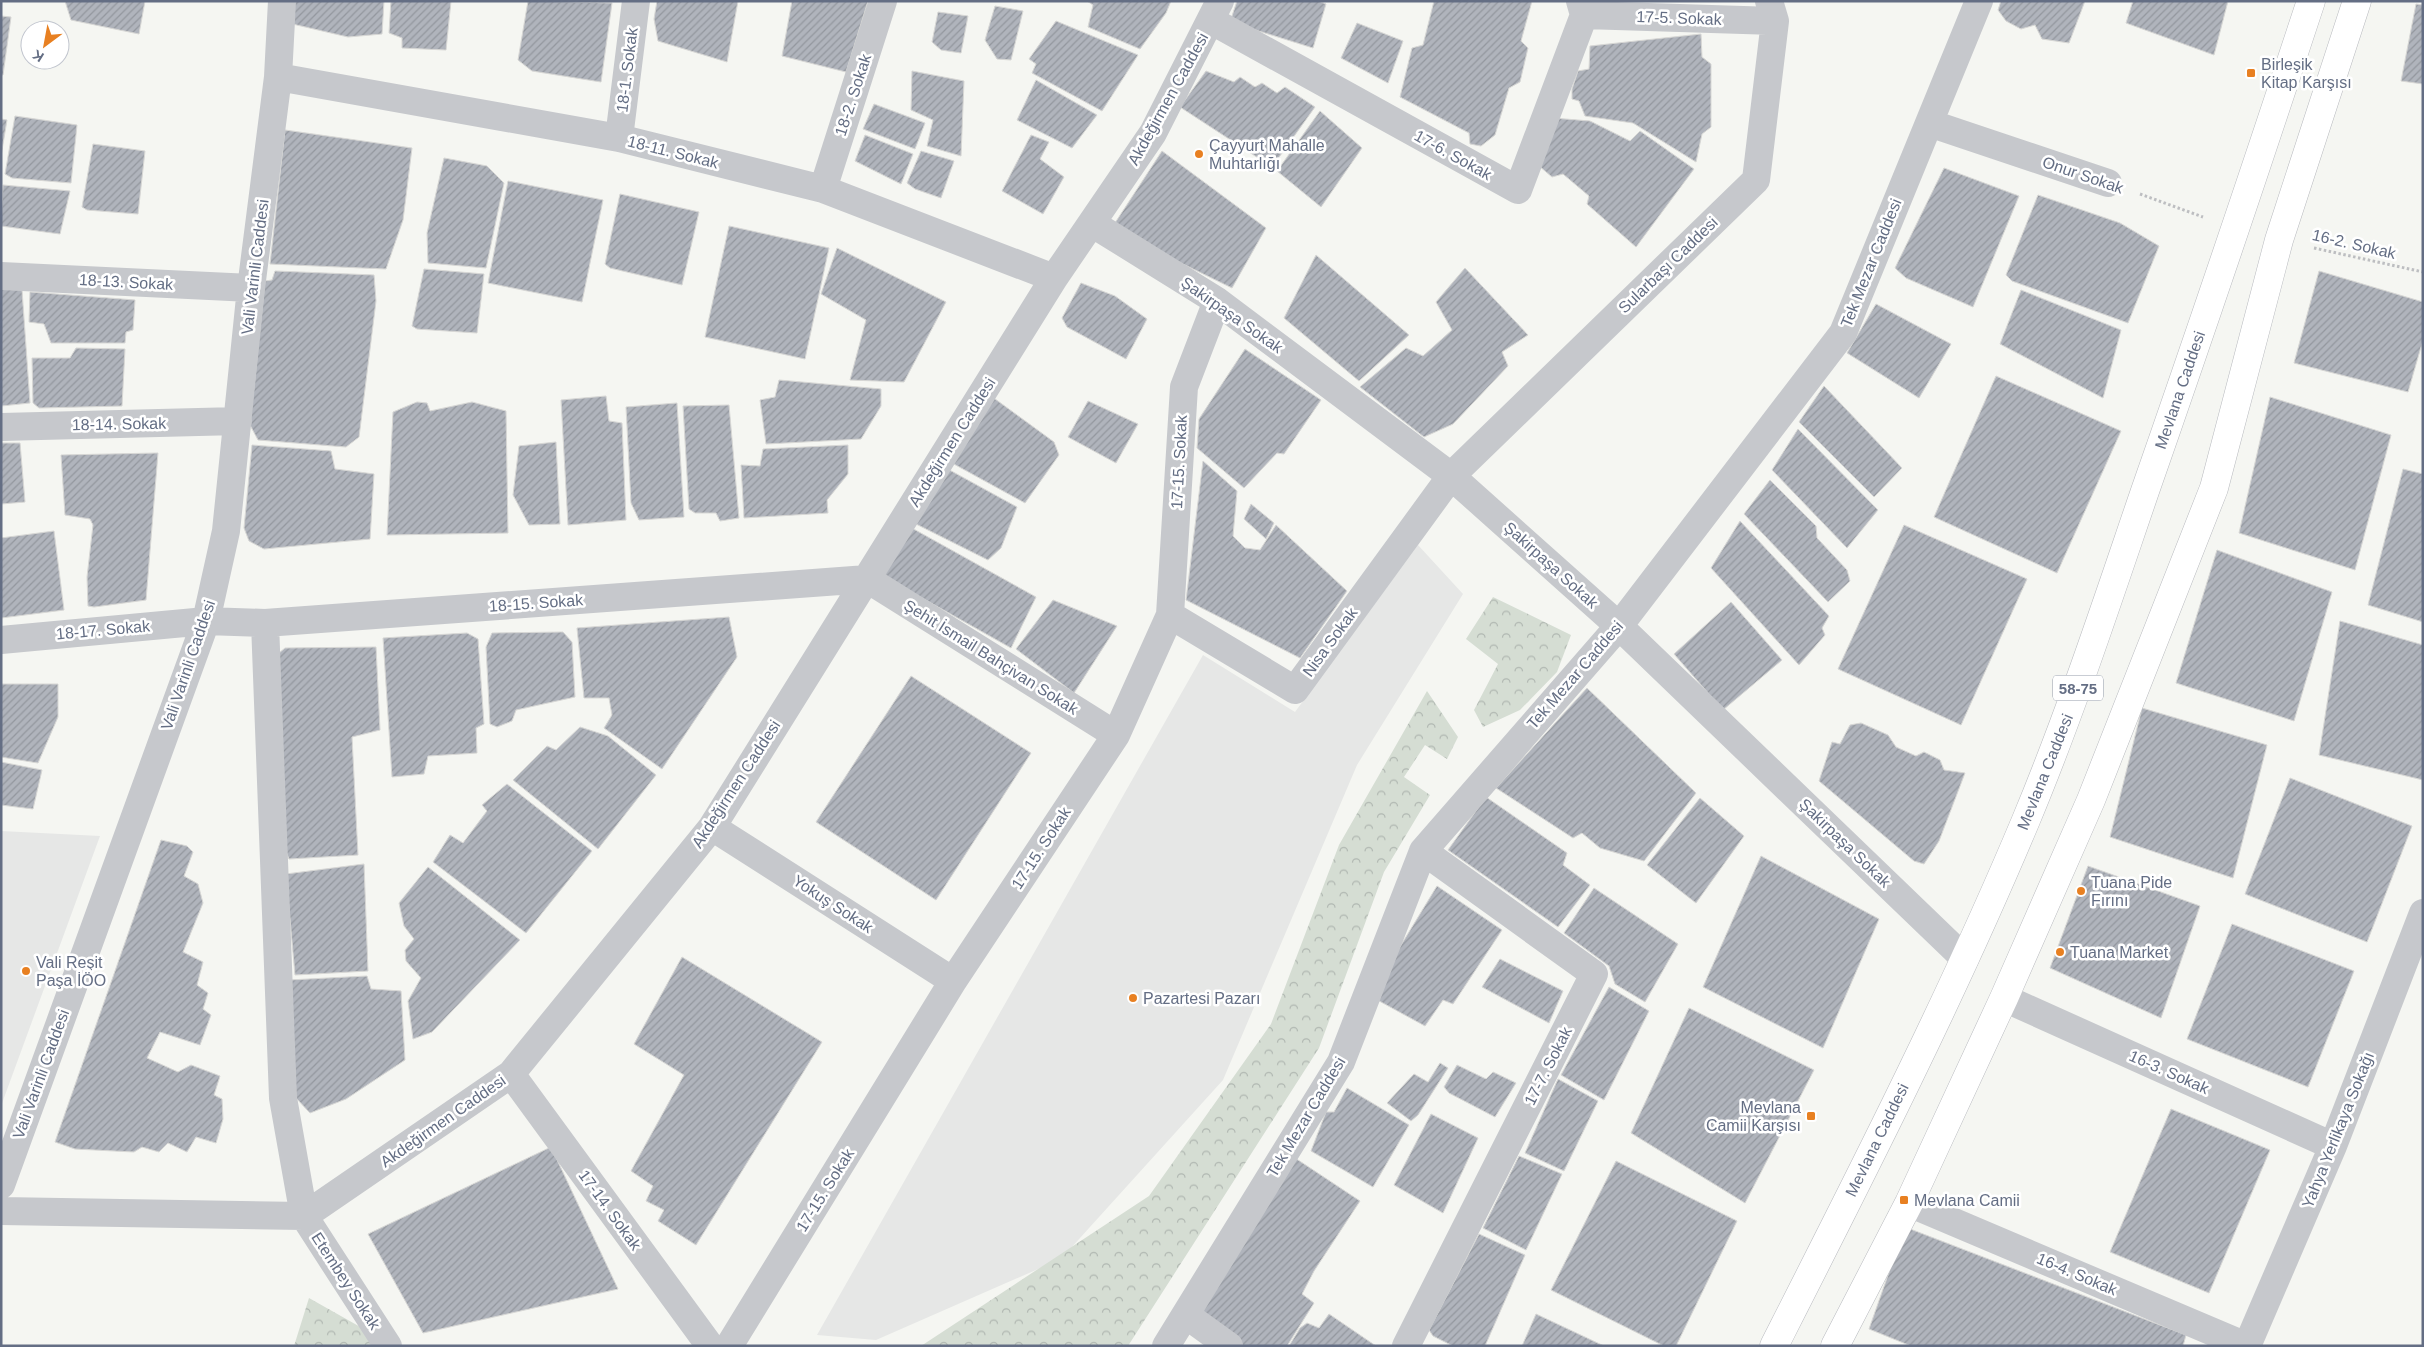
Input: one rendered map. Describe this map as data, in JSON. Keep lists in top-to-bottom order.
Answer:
{
  "streets": {
    "main road": ["Mevlana Caddesi", "58-75"],
    "street": [
      "17-5. Sokak",
      "18-1. Sokak",
      "18-2. Sokak",
      "Akdeğirmen Caddesi",
      "18-11. Sokak",
      "17-6. Sokak",
      "Onur Sokak",
      "Tek Mezar Caddesi",
      "Sularbaşı Caddesi",
      "Vali Varinli Caddesi",
      "18-13. Sokak",
      "Şakirpaşa Sokak",
      "18-14. Sokak",
      "17-15. Sokak",
      "18-15. Sokak",
      "18-17. Sokak",
      "Nisa Sokak",
      "Şehit İsmail Bahçivan Sokak",
      "Yokuş Sokak",
      "17-7. Sokak",
      "16-3. Sokak",
      "Yahya Yerlikaya Sokağı",
      "17-14. Sokak",
      "16-4. Sokak",
      "Etembey Sokak"
    ],
    "path": ["16-2. Sokak"]
  },
  "crossings": [
    ["17-5. Sokak", "17-6. Sokak"],
    ["17-5. Sokak", "Sularbaşı Caddesi"],
    ["18-1. Sokak", "18-11. Sokak"],
    ["18-2. Sokak", "18-11. Sokak"],
    ["Akdeğirmen Caddesi", "18-11. Sokak"],
    ["Akdeğirmen Caddesi", "17-6. Sokak"],
    ["Akdeğirmen Caddesi", "Şakirpaşa Sokak"],
    ["Akdeğirmen Caddesi", "18-15. Sokak"],
    ["Akdeğirmen Caddesi", "Şehit İsmail Bahçivan Sokak"],
    ["Akdeğirmen Caddesi", "Yokuş Sokak"],
    ["Akdeğirmen Caddesi", "17-14. Sokak"],
    ["Akdeğirmen Caddesi", "Etembey Sokak"],
    ["18-11. Sokak", "Vali Varinli Caddesi"],
    ["Onur Sokak", "Tek Mezar Caddesi"],
    ["Onur Sokak", "Mevlana Caddesi"],
    ["Tek Mezar Caddesi", "Şakirpaşa Sokak"],
    ["Tek Mezar Caddesi", "17-7. Sokak"],
    ["Sularbaşı Caddesi", "Şakirpaşa Sokak"],
    ["Sularbaşı Caddesi", "Nisa Sokak"],
    ["Vali Varinli Caddesi", "18-13. Sokak"],
    ["Vali Varinli Caddesi", "18-14. Sokak"],
    ["Vali Varinli Caddesi", "18-15. Sokak"],
    ["Vali Varinli Caddesi", "18-17. Sokak"],
    ["Şakirpaşa Sokak", "Mevlana Caddesi"],
    ["Şakirpaşa Sokak", "17-15. Sokak"],
    ["Şakirpaşa Sokak", "Nisa Sokak"],
    ["17-15. Sokak", "Nisa Sokak"],
    ["17-15. Sokak", "Şehit İsmail Bahçivan Sokak"],
    ["17-15. Sokak", "Yokuş Sokak"],
    ["18-15. Sokak", "18-17. Sokak"],
    ["18-15. Sokak", "Şehit İsmail Bahçivan Sokak"],
    ["16-3. Sokak", "Yahya Yerlikaya Sokağı"],
    ["Yahya Yerlikaya Sokağı", "16-4. Sokak"]
  ],
  "places": {
    "transit": ["Birleşik Kitap Karşısı", "Mevlana Camii Karşısı", "Mevlana Camii"],
    "other": [
      "Çayyurt Mahalle Muhtarlığı",
      "Tuana Pide Fırını",
      "Tuana Market",
      "Vali Reşit Paşa İÖO",
      "Pazartesi Pazarı"
    ]
  },
  "north": "bottom left"
}
